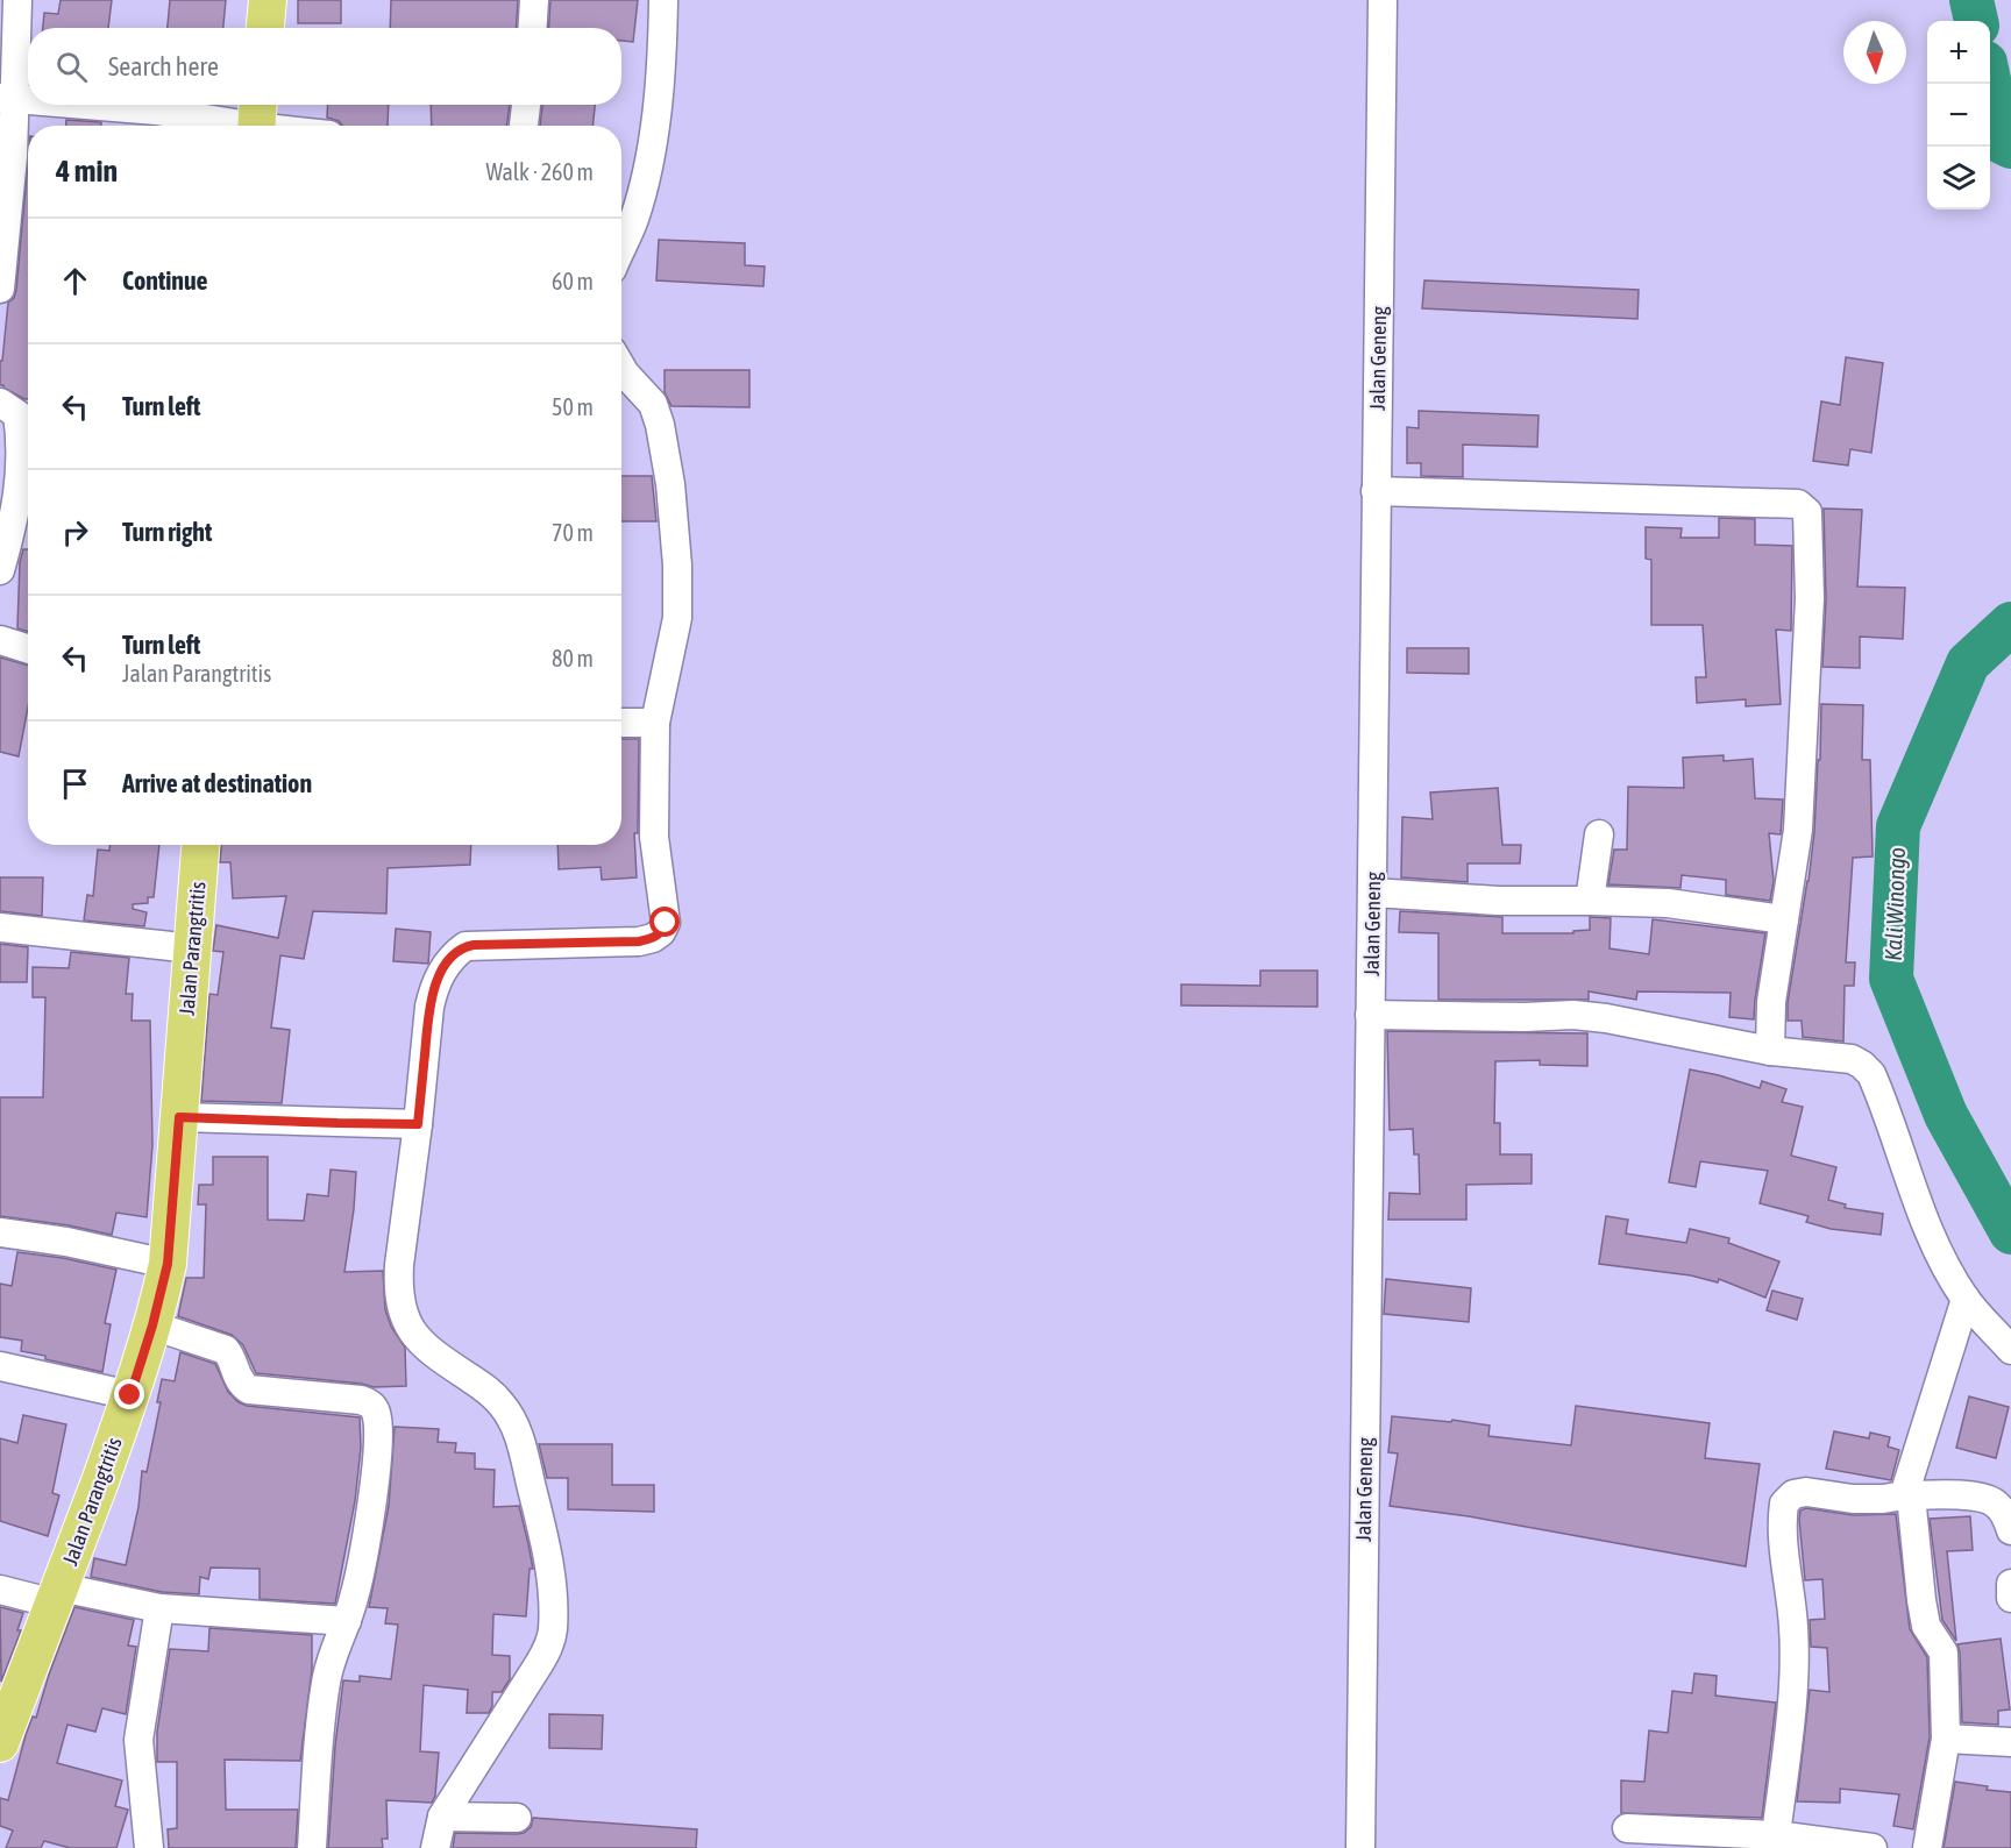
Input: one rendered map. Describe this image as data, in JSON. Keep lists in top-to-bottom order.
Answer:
{
  "streets": {
    "main road": ["Jalan Parangtritis"],
    "street": ["Jalan Geneng"]
  },
  "water": ["Kali Winongo"],
  "north": "bottom",
  "page": {
    "map_buttons": ["+", "−"],
    "search": "Search here",
    "heading": ["4 min", "Walk · 260 m"],
    "list": [
      ["Continue", "60 m"],
      ["Turn left", "50 m"],
      ["Turn right", "70 m"],
      ["Turn left", "Jalan Parangtritis", "80 m"],
      "Arrive at destination"
    ]
  }
}
